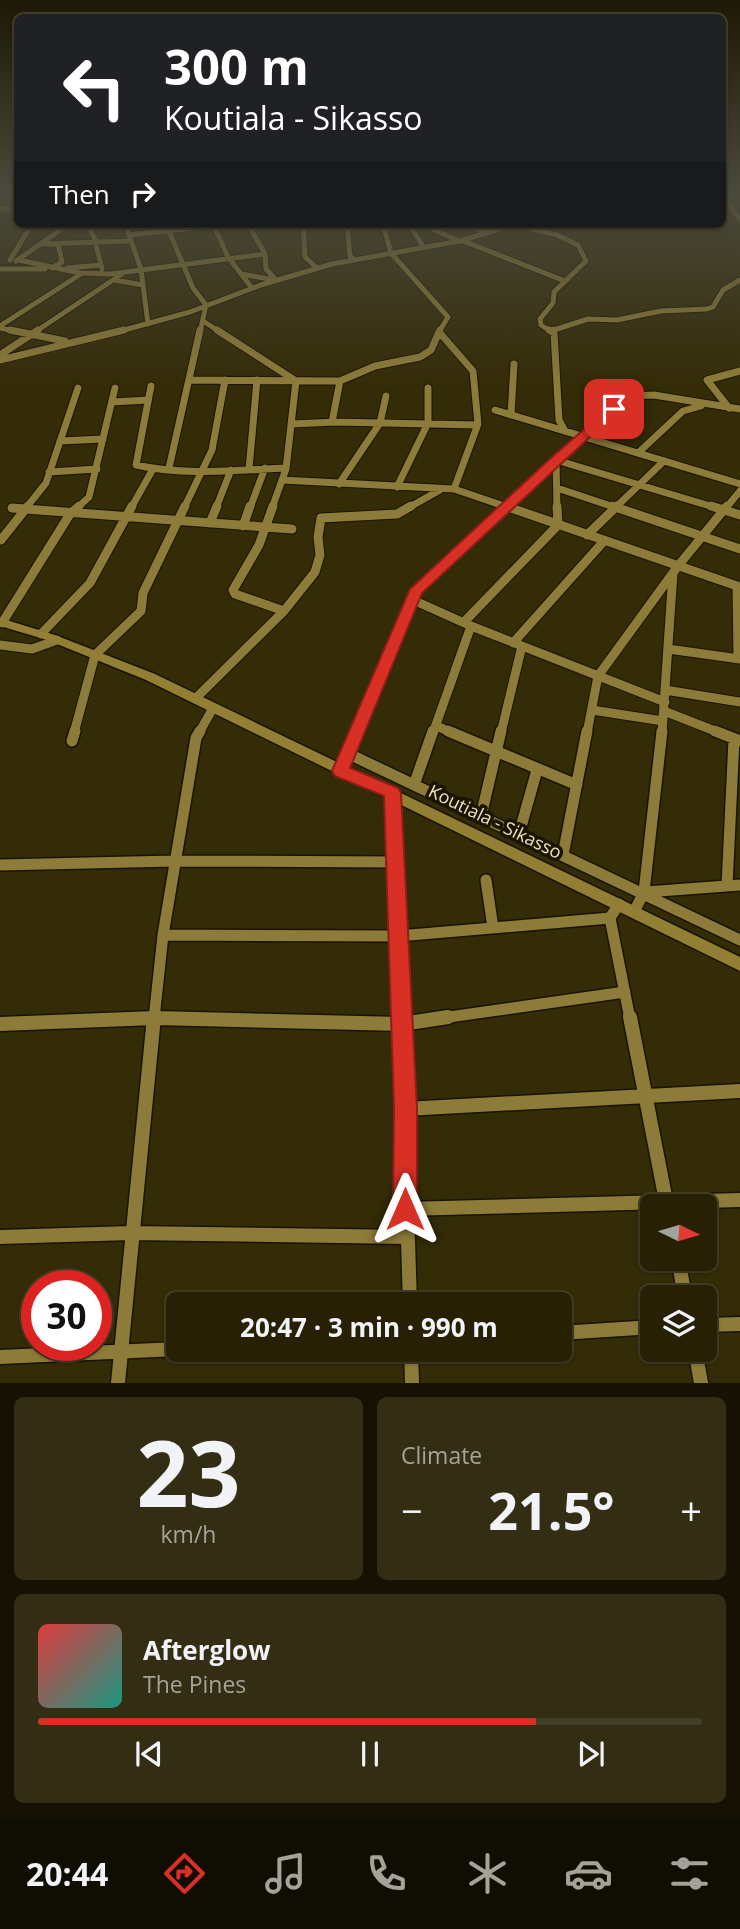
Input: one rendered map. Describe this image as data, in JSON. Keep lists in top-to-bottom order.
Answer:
{
  "streets": {
    "main road": ["Koutiala - Sikasso"]
  },
  "north": "right",
  "page": {
    "turn": ["300 m", "Koutiala - Sikasso"],
    "then": "Then",
    "limit": "30",
    "trip": "20:47 · 3 min · 990 m",
    "tile": [
      ["23", "km/h"],
      "Climate"
    ],
    "heat": ["−", "21.5°", "+"],
    "song": ["Afterglow", "The Pines"],
    "tabs": "20:44"
  }
}
